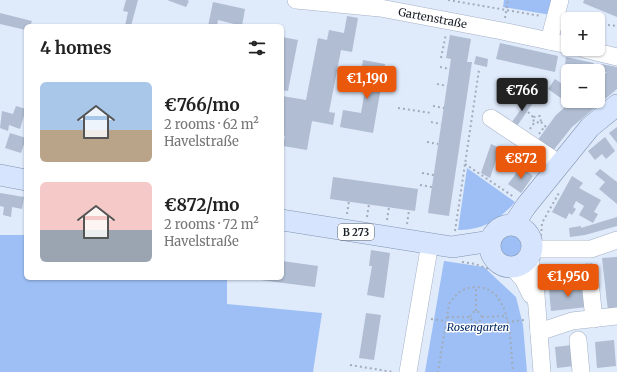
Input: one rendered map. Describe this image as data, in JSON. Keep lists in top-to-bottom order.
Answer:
{
  "streets": {
    "main road": ["B 273"],
    "street": ["Gartenstraße"]
  },
  "parks": ["Rosengarten"],
  "page": {
    "map_buttons": ["+", "−"],
    "heading": "4 homes",
    "price": [
      "€1,190",
      "€766",
      "€872",
      "€1,950"
    ],
    "list": [
      {
        "name": "€766/mo",
        "note": "2 rooms · 62 m² · Havelstraße"
      },
      {
        "name": "€872/mo",
        "note": "2 rooms · 72 m² · Havelstraße"
      }
    ]
  }
}
